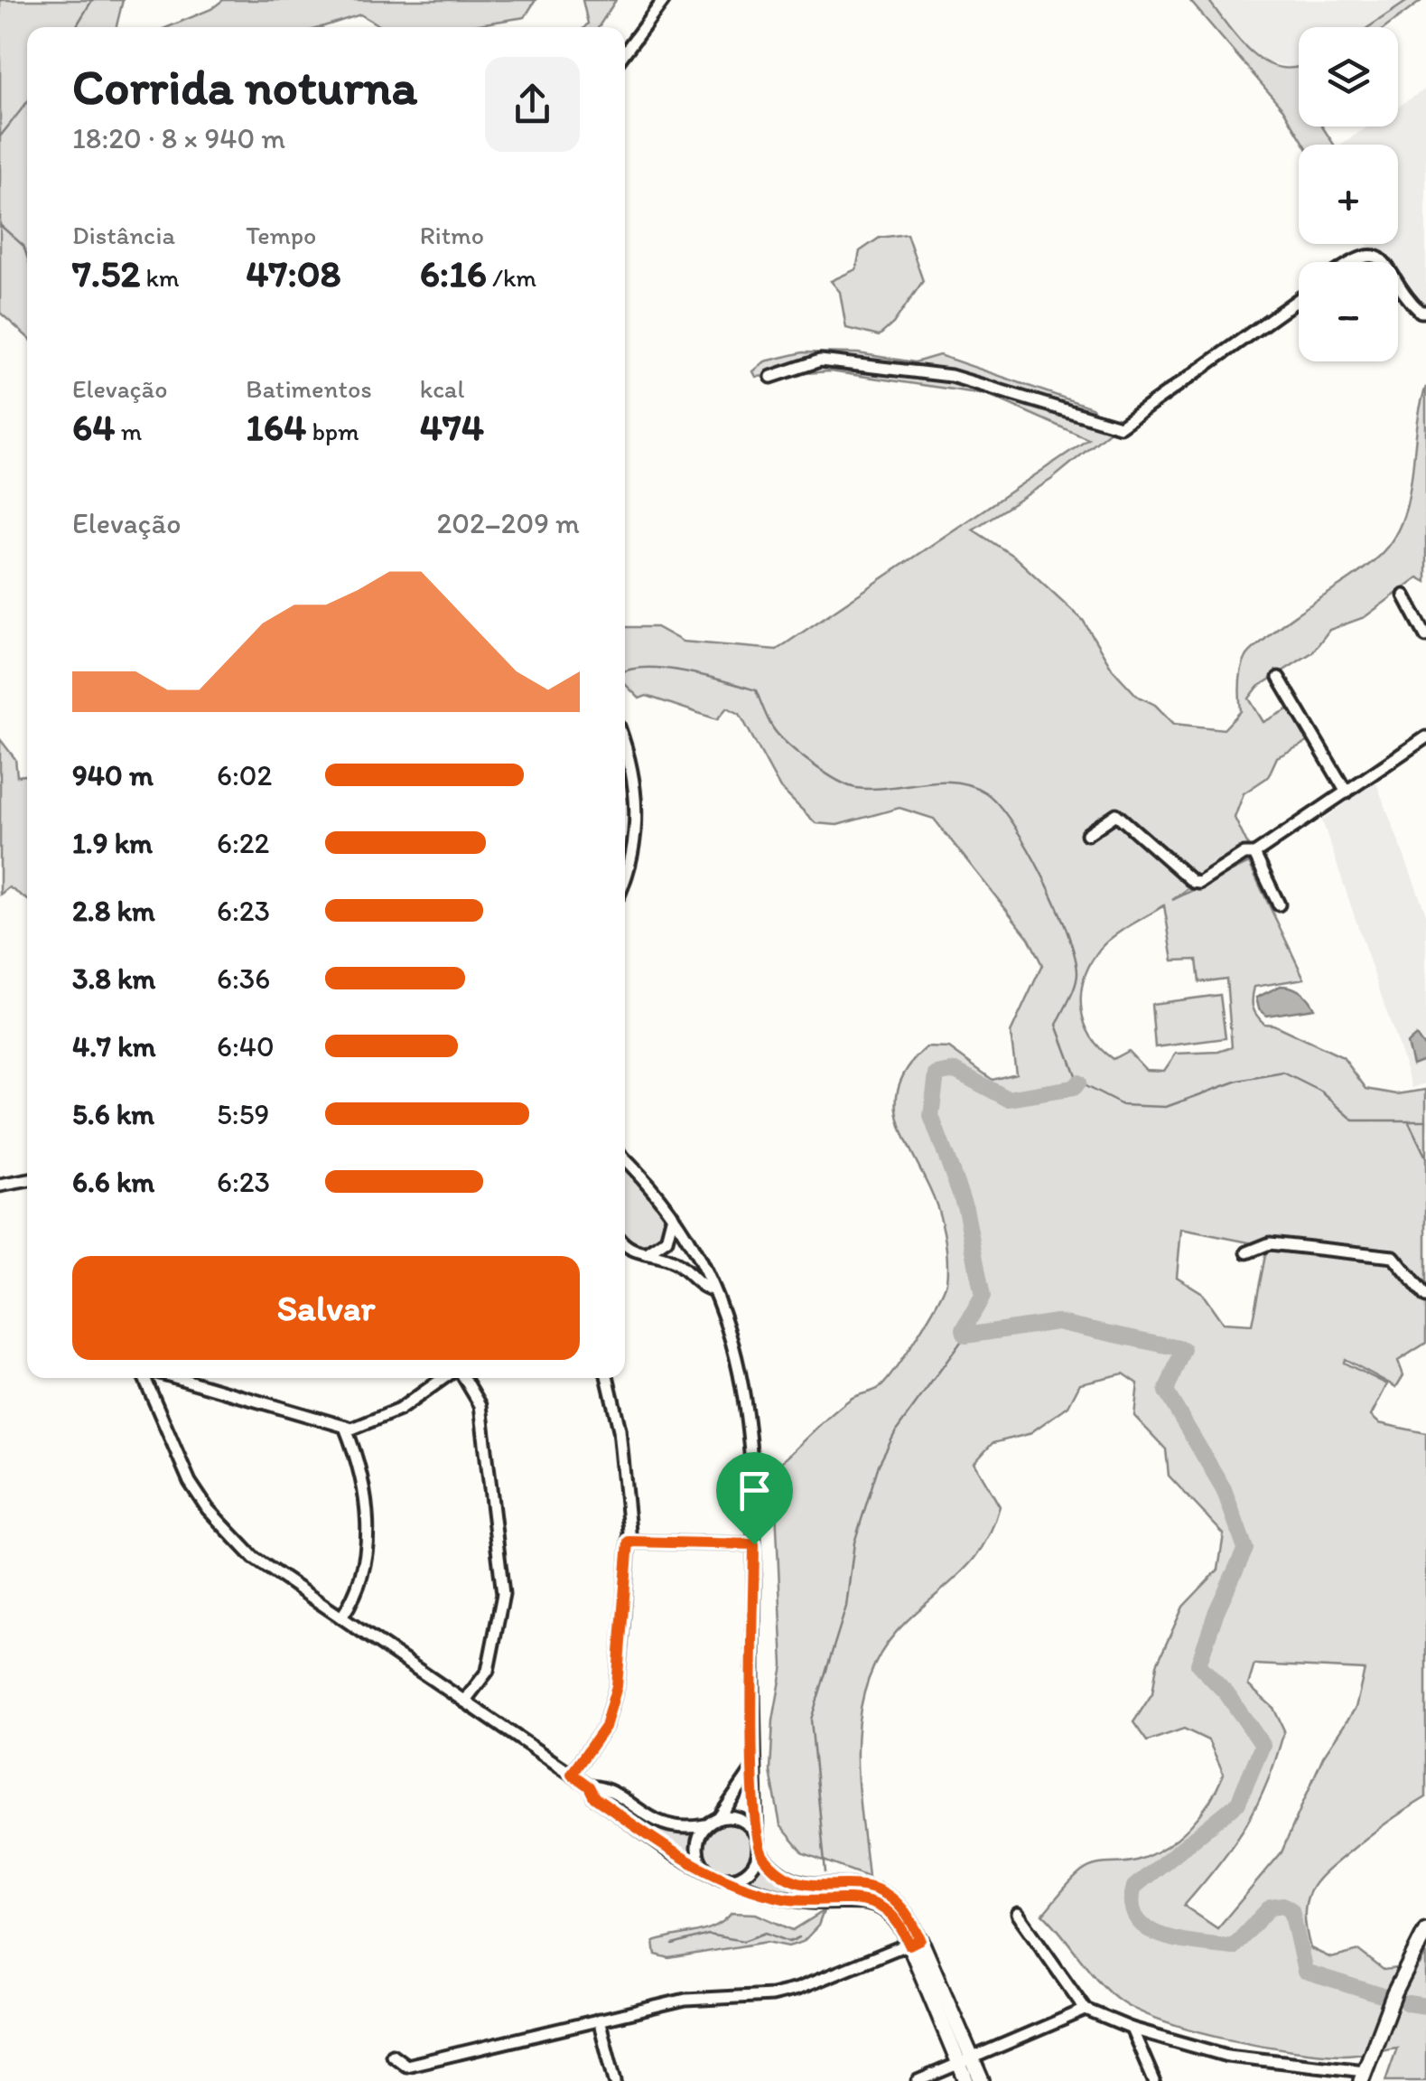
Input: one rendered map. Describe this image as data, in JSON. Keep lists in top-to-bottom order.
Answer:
{
  "page": {
    "map_buttons": ["+", "−"],
    "heading": ["Corrida noturna", "18:20 · 8 × 940 m"],
    "stats": [
      ["Distância", "7.52 km"],
      ["Tempo", "47:08"],
      ["Ritmo", "6:16 /km"],
      ["Elevação", "64 m"],
      ["Batimentos", "164 bpm"],
      ["kcal", "474"]
    ],
    "chart": ["Elevação", "202–209 m"],
    "list": [
      {
        "name": "940 m",
        "note": "6:02"
      },
      {
        "name": "1.9 km",
        "note": "6:22"
      },
      {
        "name": "2.8 km",
        "note": "6:23"
      },
      {
        "name": "3.8 km",
        "note": "6:36"
      },
      {
        "name": "4.7 km",
        "note": "6:40"
      },
      {
        "name": "5.6 km",
        "note": "5:59"
      },
      {
        "name": "6.6 km",
        "note": "6:23"
      }
    ],
    "buttons": "Salvar"
  }
}
